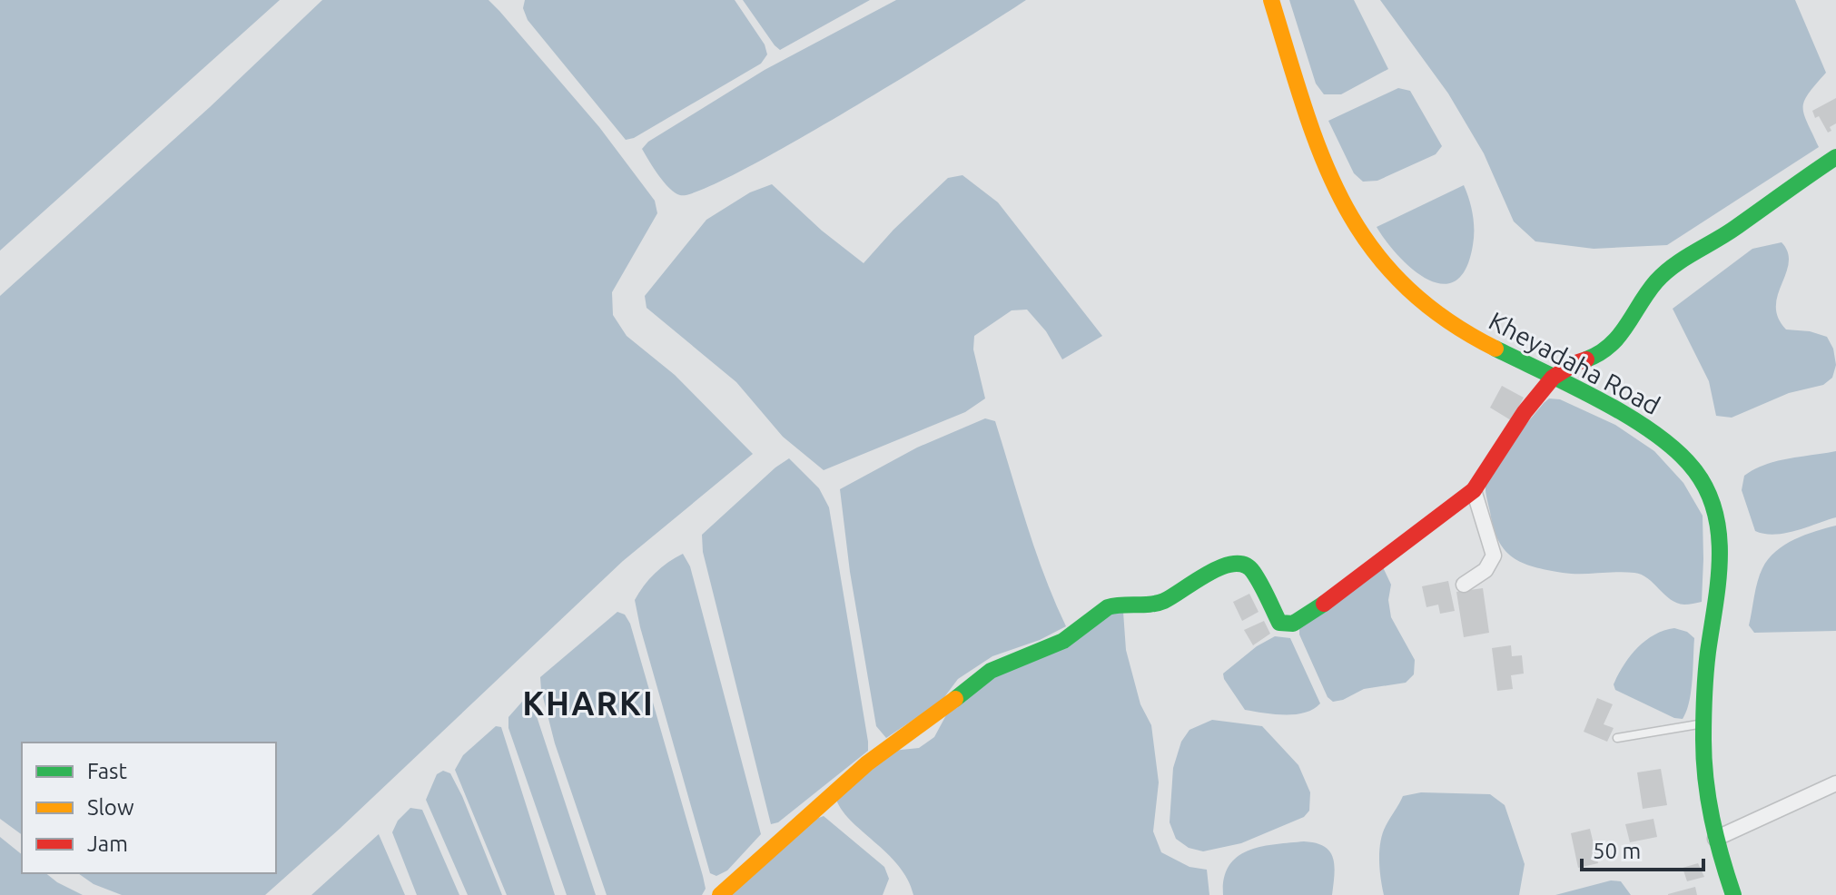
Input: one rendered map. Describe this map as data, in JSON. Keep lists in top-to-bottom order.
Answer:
{
  "streets": {
    "main road": ["Kheyadaha Road"]
  },
  "districts": ["KHARKI"],
  "legend": ["Fast", "Slow", "Jam"],
  "scale_bar": "50 m"
}
